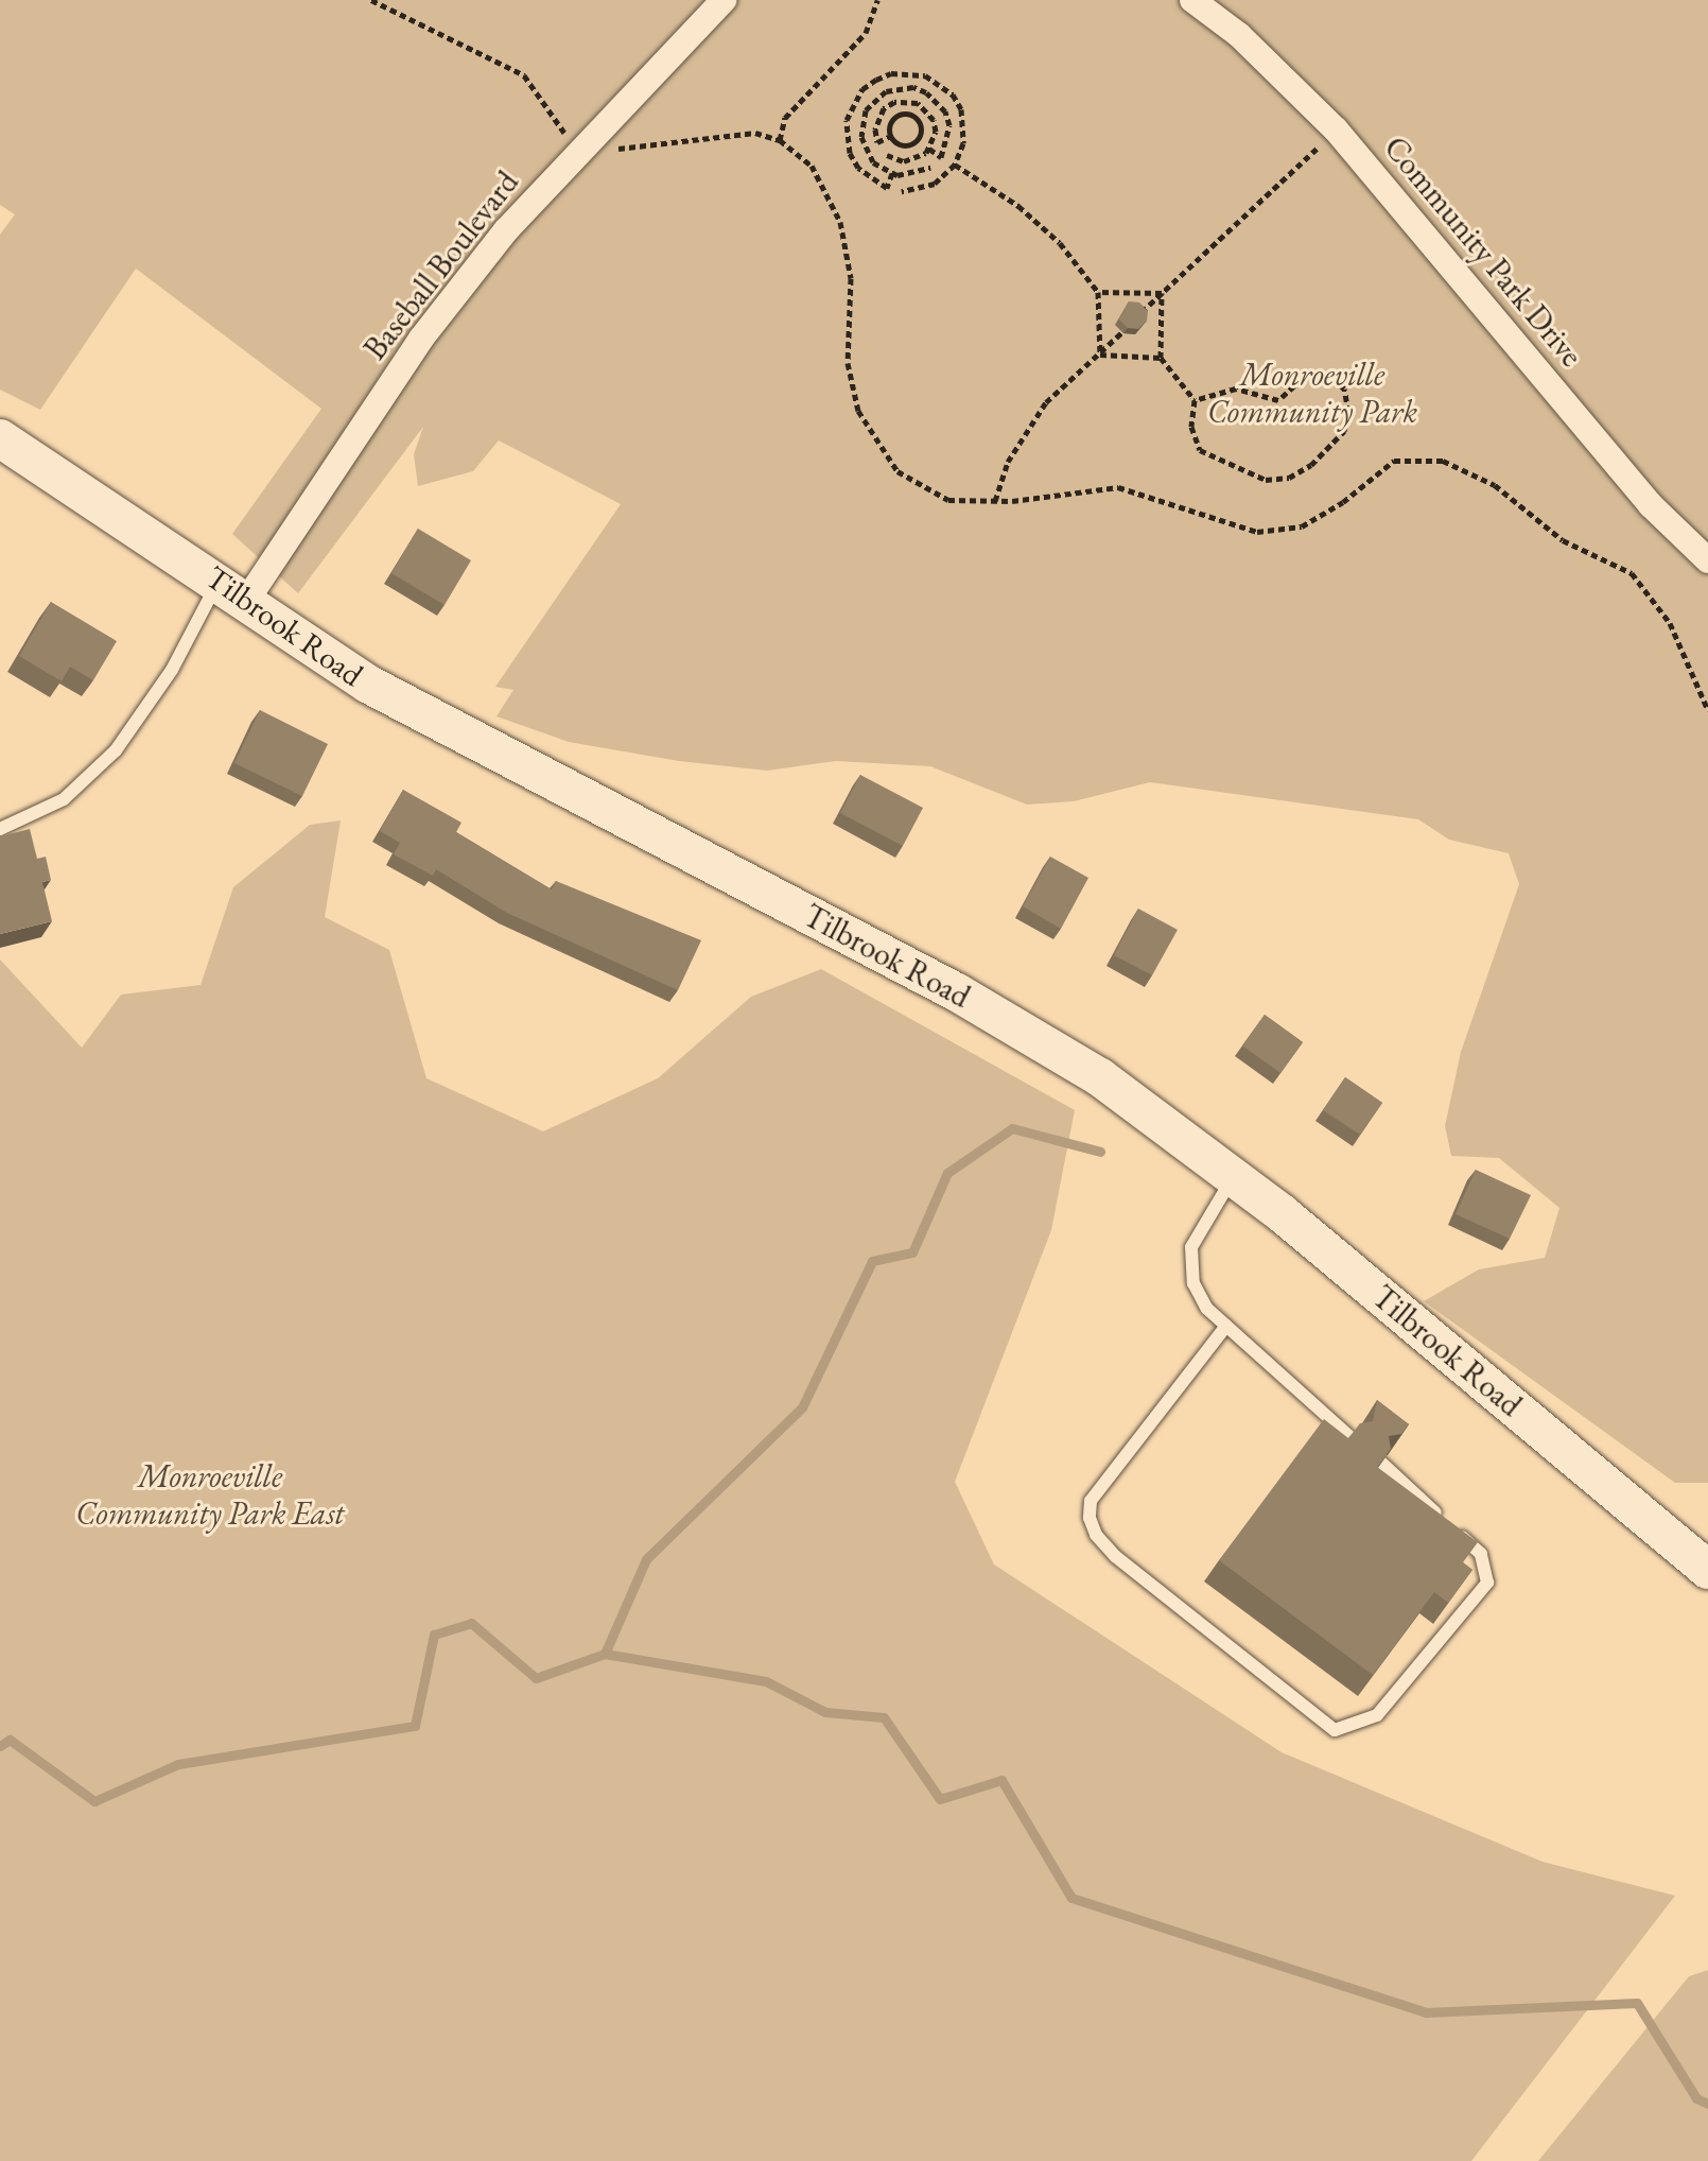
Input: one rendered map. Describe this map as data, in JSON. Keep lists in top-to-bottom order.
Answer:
{
  "streets": {
    "street": ["Community Park Drive", "Baseball Boulevard", "Tilbrook Road"]
  },
  "crossings": [
    ["Baseball Boulevard", "Tilbrook Road"]
  ],
  "parks": ["Monroeville Community Park", "Monroeville Community Park East"]
}
